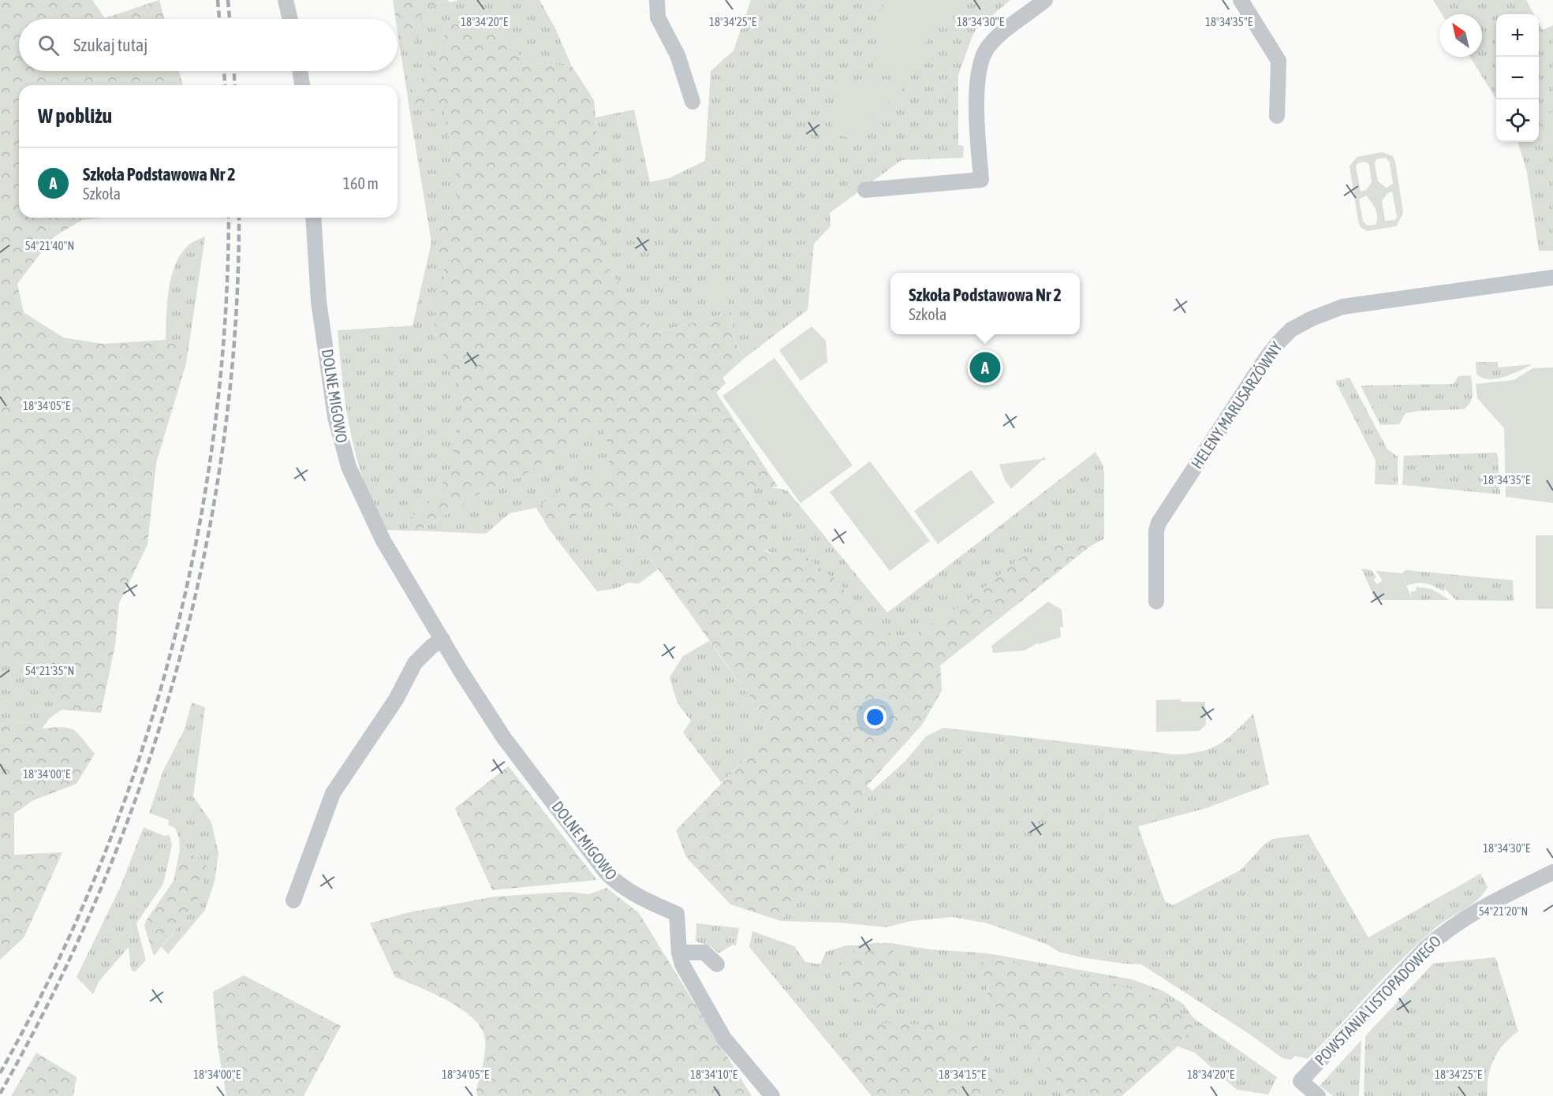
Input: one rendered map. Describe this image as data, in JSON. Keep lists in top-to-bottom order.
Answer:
{
  "streets": {
    "street": ["DOLNE MIGOWO", "HELENY MARUSARZÓWNY", "POWSTANIA LISTOPADOWEGO"]
  },
  "north": "top left",
  "page": {
    "map_buttons": ["+", "−"],
    "search": "Szukaj tutaj",
    "heading": "W pobliżu",
    "list": [
      {
        "mark": "A",
        "name": "Szkoła Podstawowa Nr 2",
        "note": "Szkoła",
        "value": "160 m"
      }
    ],
    "popup": ["Szkoła Podstawowa Nr 2", "Szkoła"],
    "pins": "A"
  },
  "coordinates": [
    "18°34'20\"E",
    "18°34'25\"E",
    "18°34'30\"E",
    "18°34'35\"E",
    "54°21'40\"N",
    "18°34'05\"E",
    "54°21'35\"N",
    "18°34'00\"E",
    "54°21'20\"N",
    "18°34'10\"E",
    "18°34'15\"E"
  ]
}
